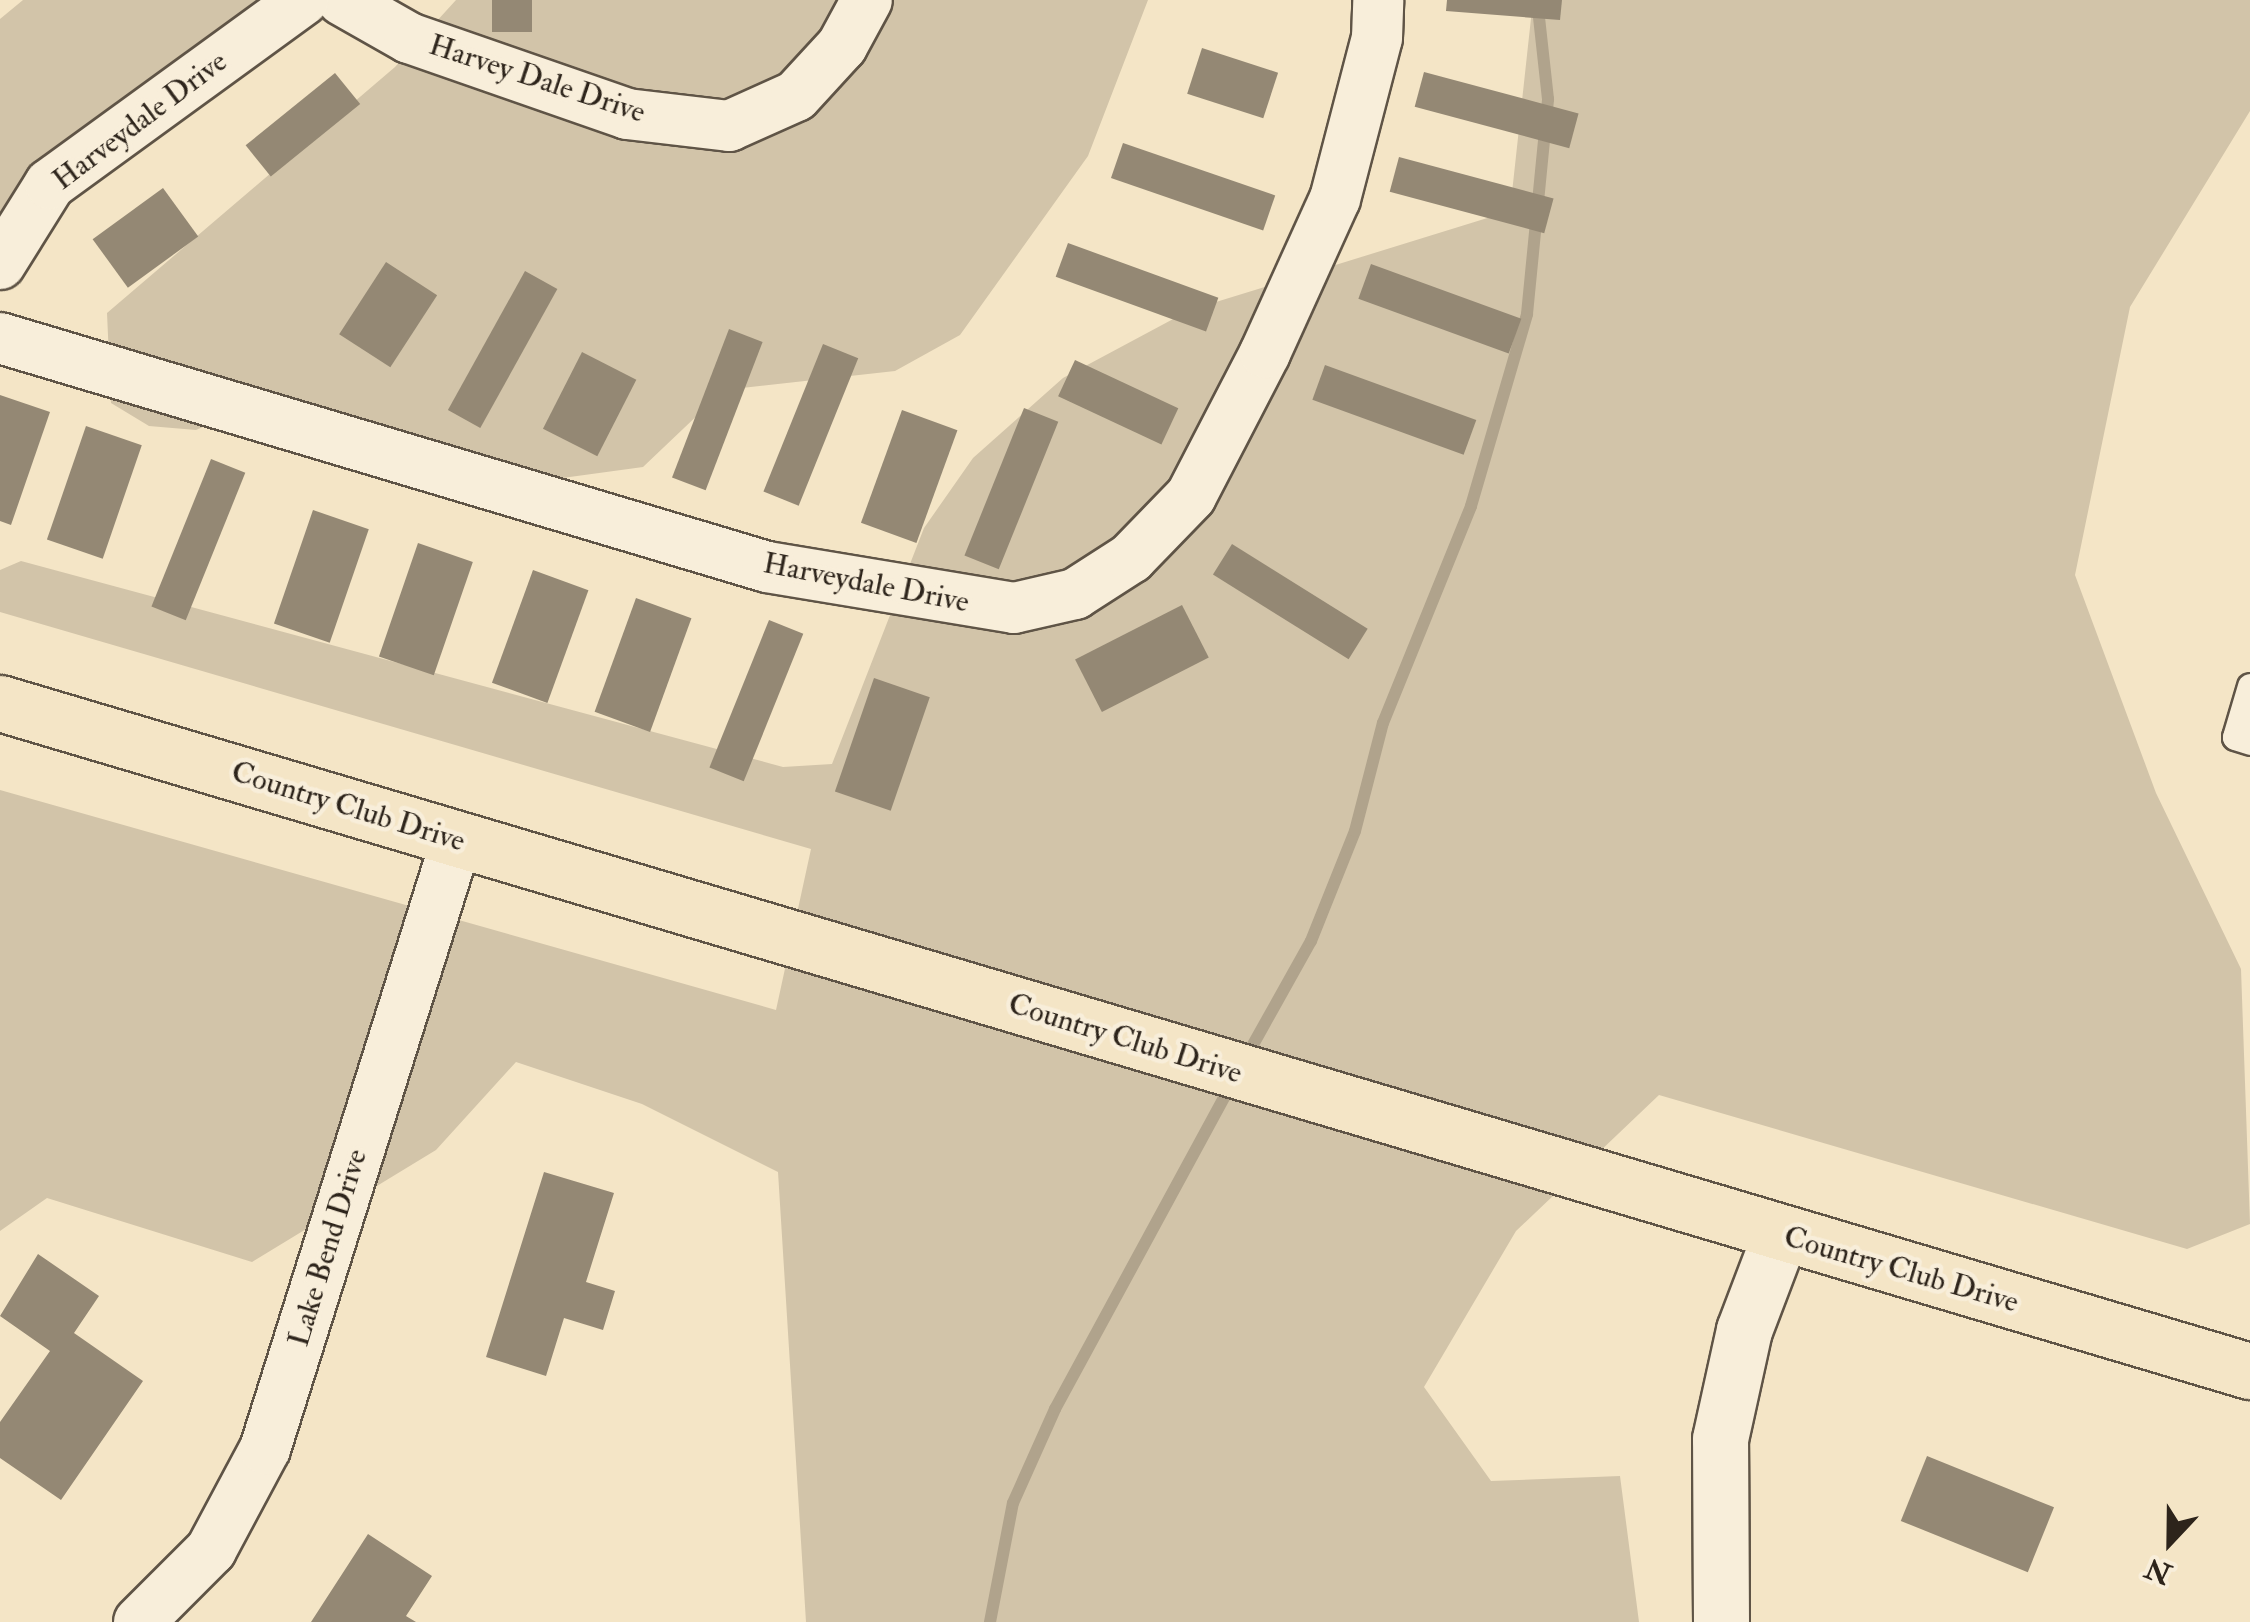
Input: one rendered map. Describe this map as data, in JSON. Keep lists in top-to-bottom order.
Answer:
{
  "streets": {
    "main road": ["Country Club Drive"],
    "street": ["Harvey Dale Drive", "Harveydale Drive", "Lake Bend Drive"]
  },
  "crossings": [
    ["Country Club Drive", "Lake Bend Drive"]
  ],
  "north": "bottom"
}
